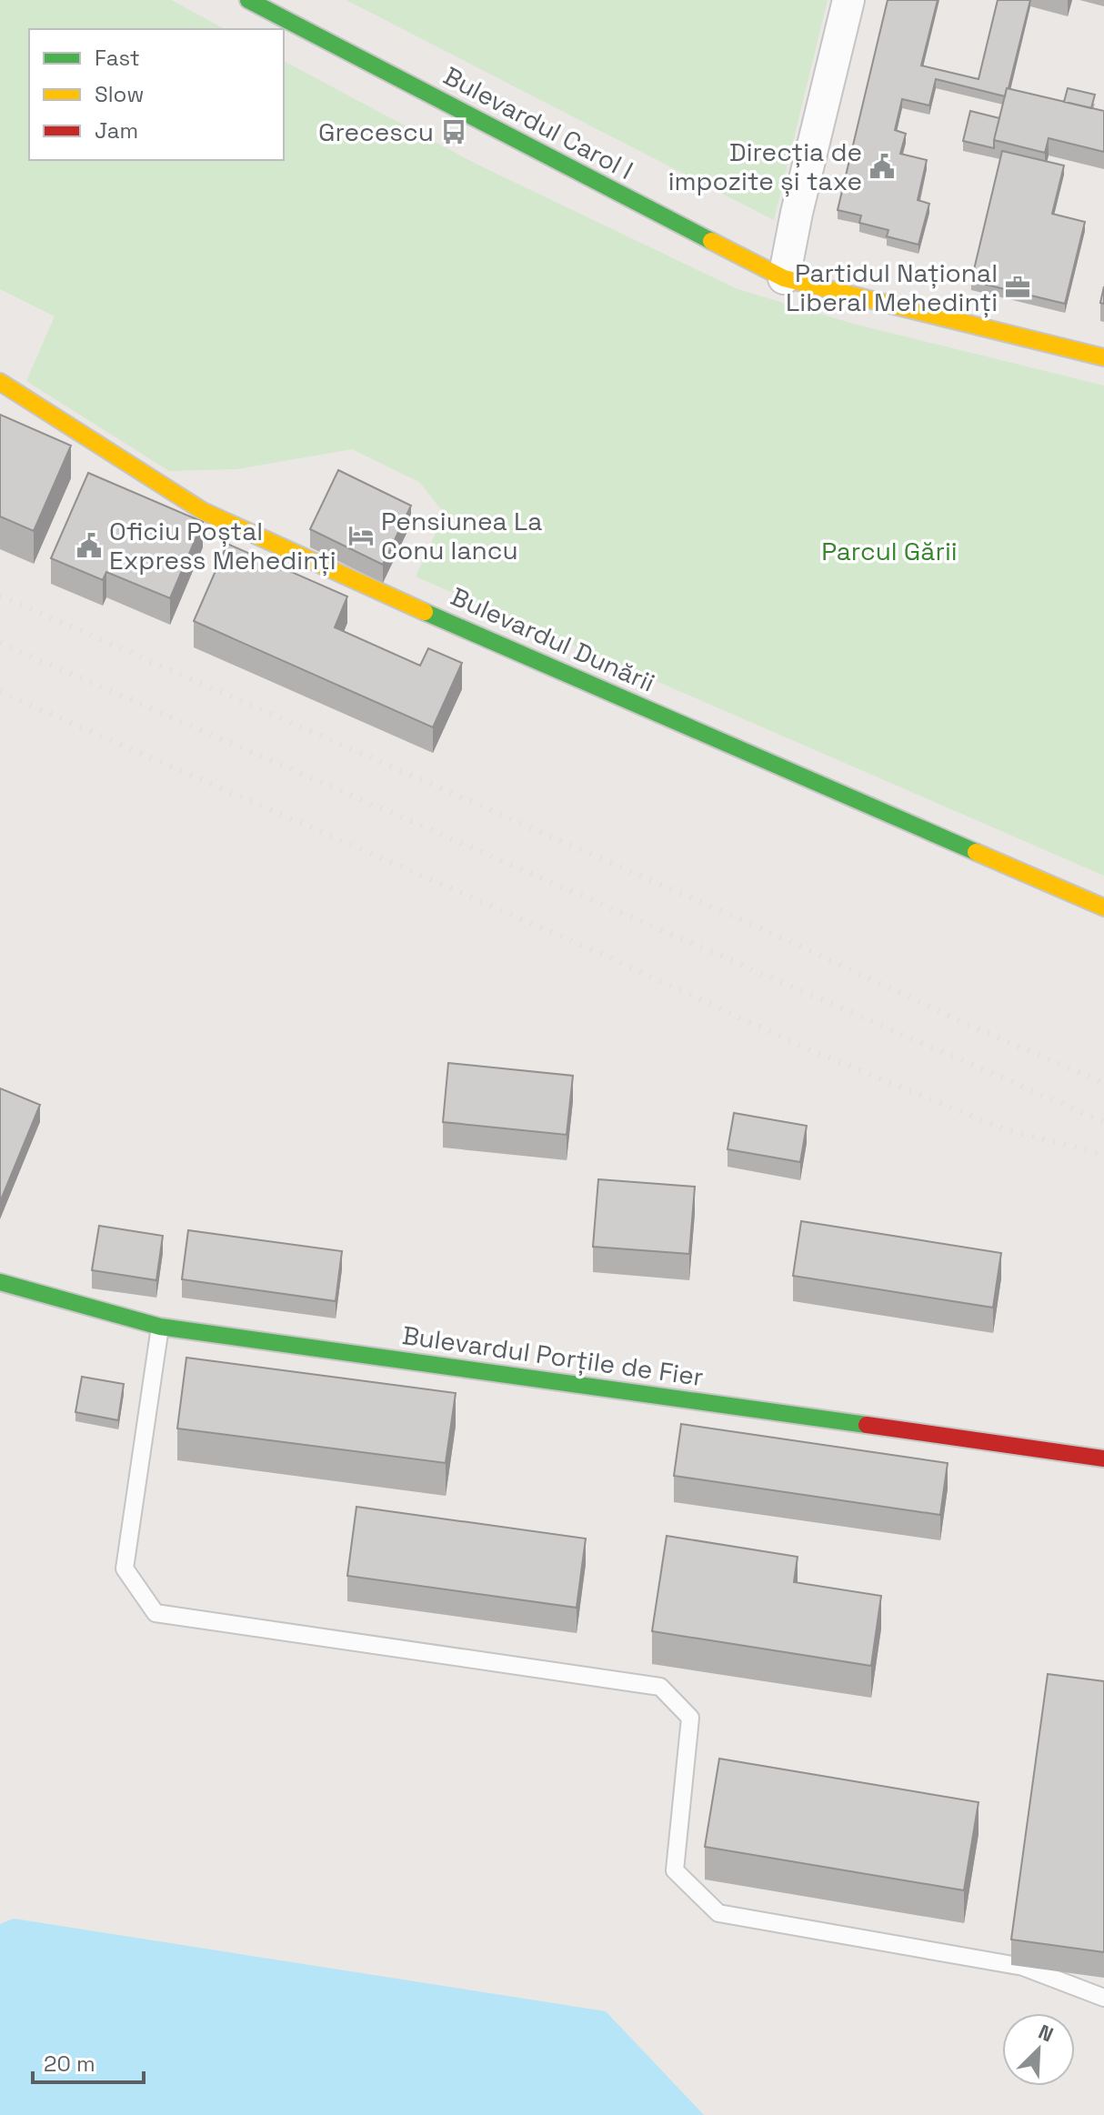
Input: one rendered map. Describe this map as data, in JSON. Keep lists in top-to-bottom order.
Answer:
{
  "streets": {
    "street": ["Bulevardul Carol I", "Bulevardul Dunării", "Bulevardul Porțile de Fier"]
  },
  "parks": ["Parcul Gării"],
  "places": {
    "bus stop": ["Grecescu"],
    "public building": ["Direcția de impozite și taxe", "Oficiu Poștal Express Mehedinți"],
    "office": ["Partidul Național Liberal Mehedinți"],
    "hotel": ["Pensiunea La Conu Iancu"]
  },
  "legend": ["Fast", "Slow", "Jam"],
  "scale_bar": "20 m",
  "north": "top right"
}
